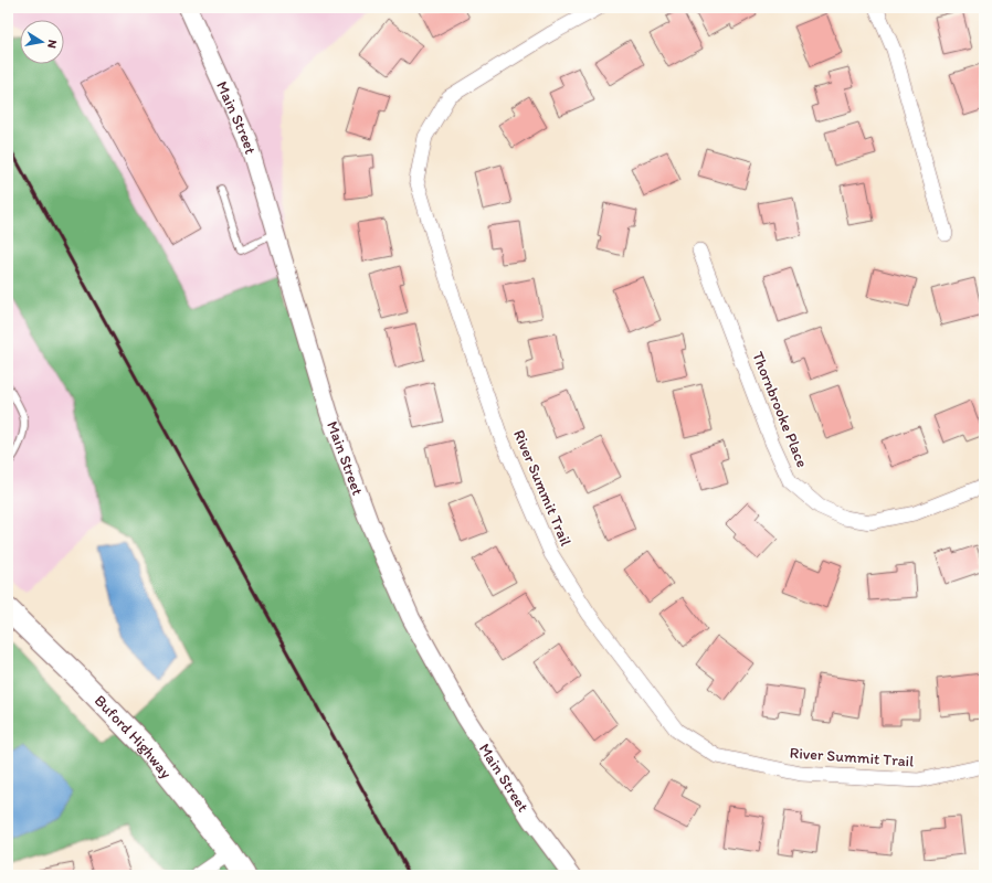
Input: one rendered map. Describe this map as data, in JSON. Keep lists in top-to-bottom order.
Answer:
{
  "streets": {
    "main road": ["Buford Highway"],
    "street": ["Main Street", "Thornbrooke Place", "River Summit Trail"]
  },
  "north": "right"
}
